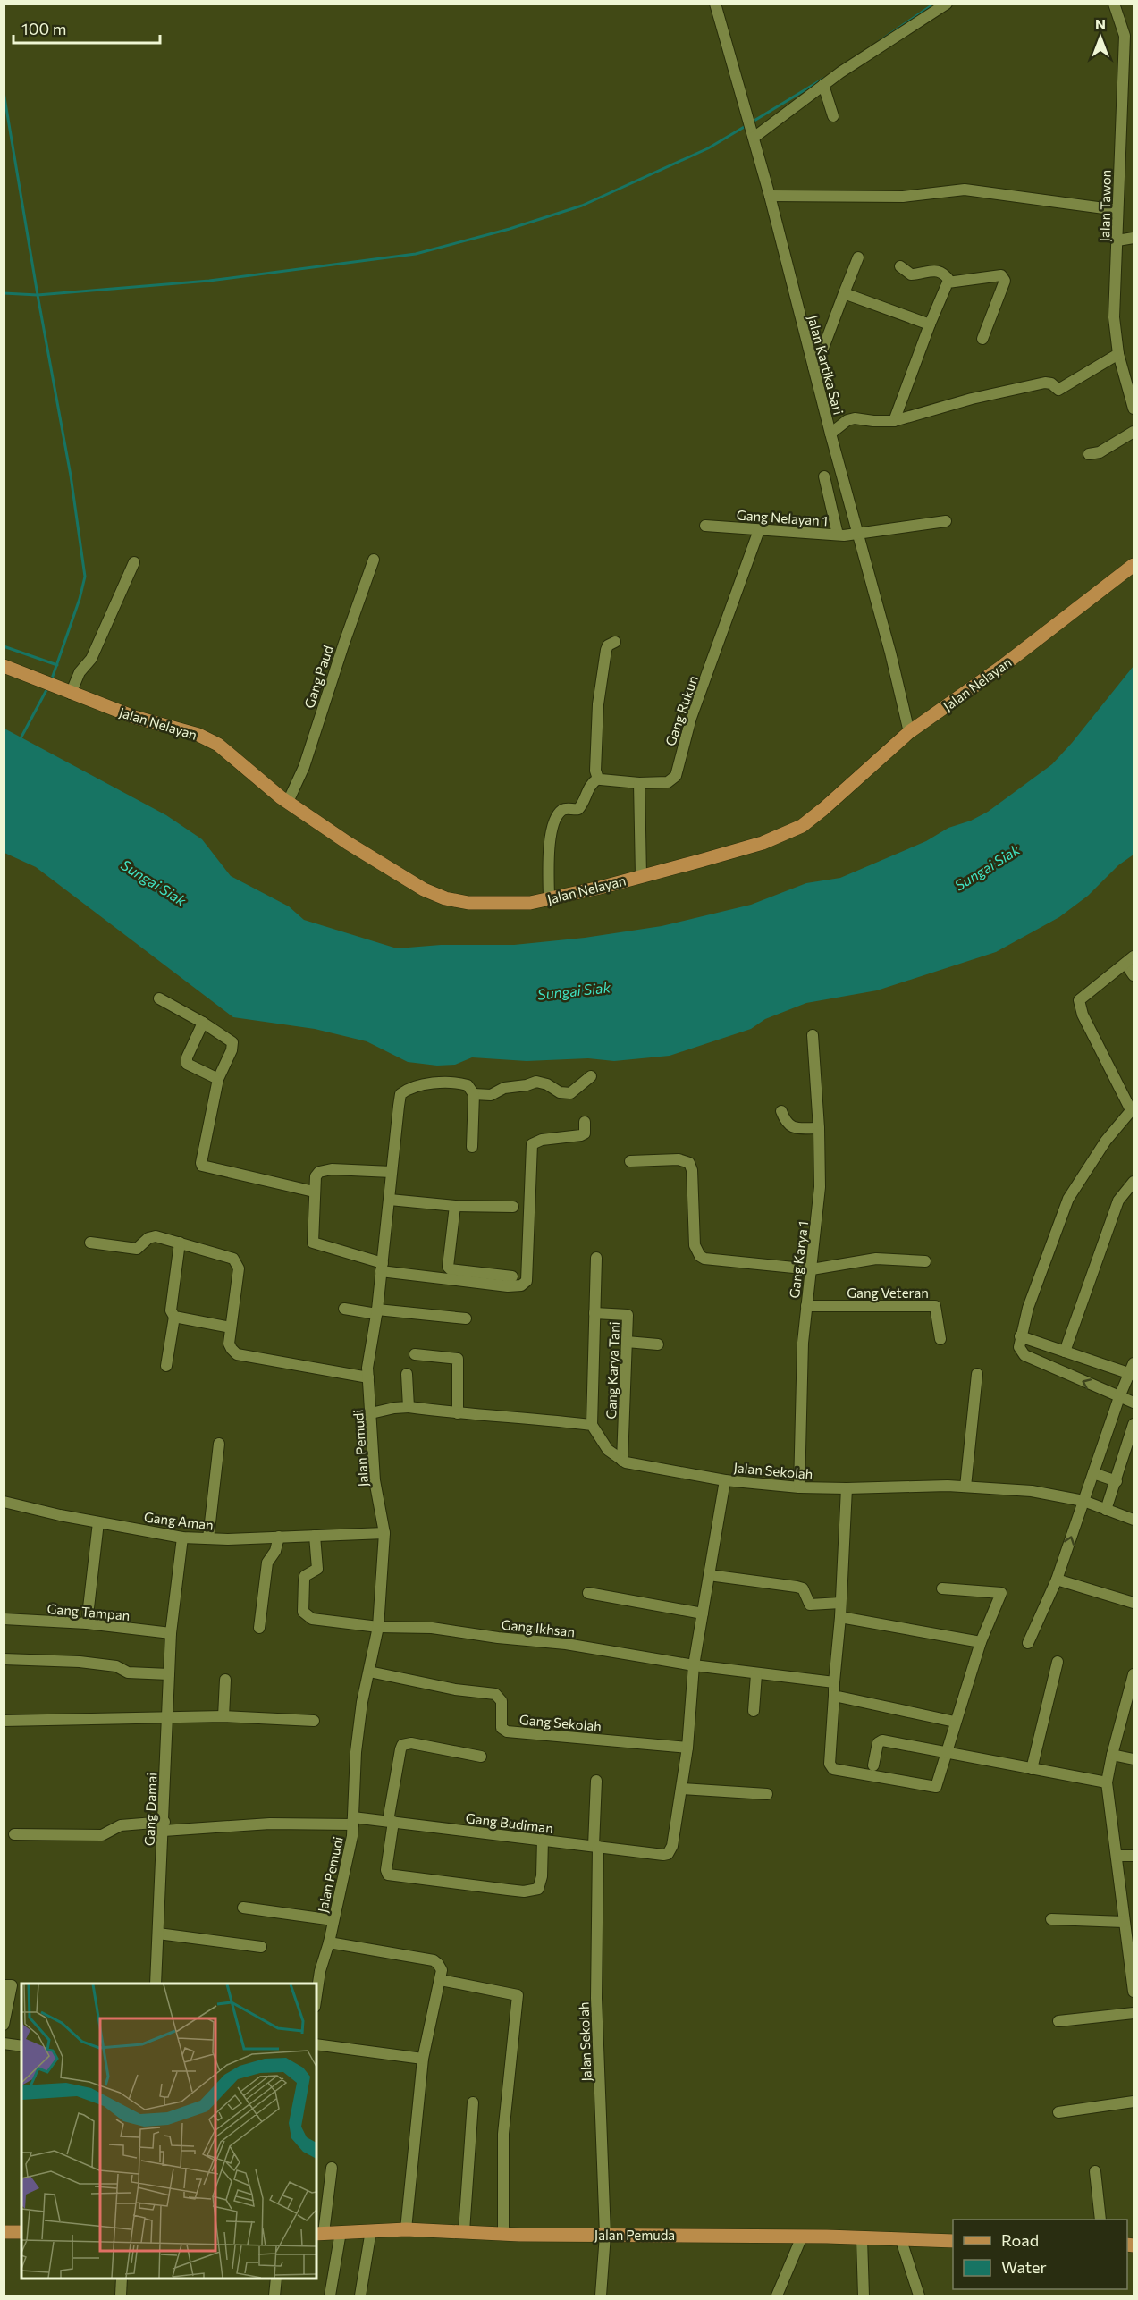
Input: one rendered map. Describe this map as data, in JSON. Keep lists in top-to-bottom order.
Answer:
{
  "streets": {
    "main road": ["Jalan Nelayan", "Jalan Pemuda"],
    "street": [
      "Jalan Tawon",
      "Jalan Kartika Sari",
      "Gang Nelayan 1",
      "Gang Paud",
      "Gang Rukun",
      "Gang Karya 1",
      "Gang Veteran",
      "Gang Karya Tani",
      "Jalan Pemudi",
      "Jalan Sekolah",
      "Gang Aman",
      "Gang Tampan",
      "Gang Ikhsan",
      "Gang Sekolah",
      "Gang Damai",
      "Gang Budiman"
    ]
  },
  "crossings": [
    ["Jalan Kartika Sari", "Gang Nelayan 1"],
    ["Jalan Kartika Sari", "Jalan Nelayan"],
    ["Gang Nelayan 1", "Gang Rukun"],
    ["Gang Paud", "Jalan Nelayan"],
    ["Gang Karya 1", "Gang Veteran"],
    ["Gang Karya 1", "Jalan Sekolah"],
    ["Jalan Pemudi", "Gang Aman"],
    ["Jalan Pemudi", "Gang Ikhsan"],
    ["Jalan Pemudi", "Gang Sekolah"],
    ["Jalan Pemudi", "Gang Budiman"],
    ["Jalan Sekolah", "Gang Ikhsan"],
    ["Jalan Sekolah", "Gang Sekolah"],
    ["Jalan Sekolah", "Gang Budiman"],
    ["Jalan Sekolah", "Jalan Pemuda"],
    ["Gang Aman", "Gang Ikhsan"],
    ["Gang Aman", "Gang Damai"],
    ["Gang Tampan", "Gang Damai"],
    ["Gang Damai", "Gang Budiman"]
  ],
  "water": ["Sungai Siak"],
  "legend": ["Road", "Water"],
  "scale_bar": "100 m",
  "north": "top"
}
